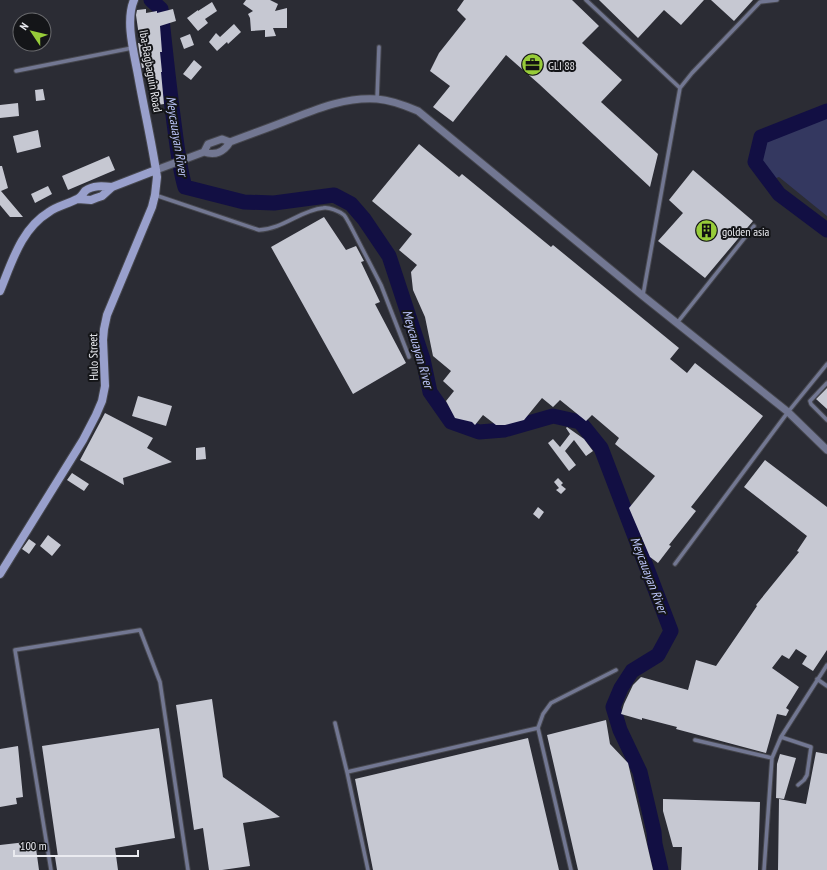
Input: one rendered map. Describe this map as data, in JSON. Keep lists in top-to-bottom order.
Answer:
{
  "streets": {
    "street": ["Iba-Bagbaguin Road", "Hulo Street"]
  },
  "crossings": [
    ["Iba-Bagbaguin Road", "Hulo Street"]
  ],
  "water": ["Meycauayan River"],
  "places": {
    "office": ["GLI 88"],
    "building": ["golden asia"]
  },
  "scale_bar": "100 m",
  "north": "top left"
}
